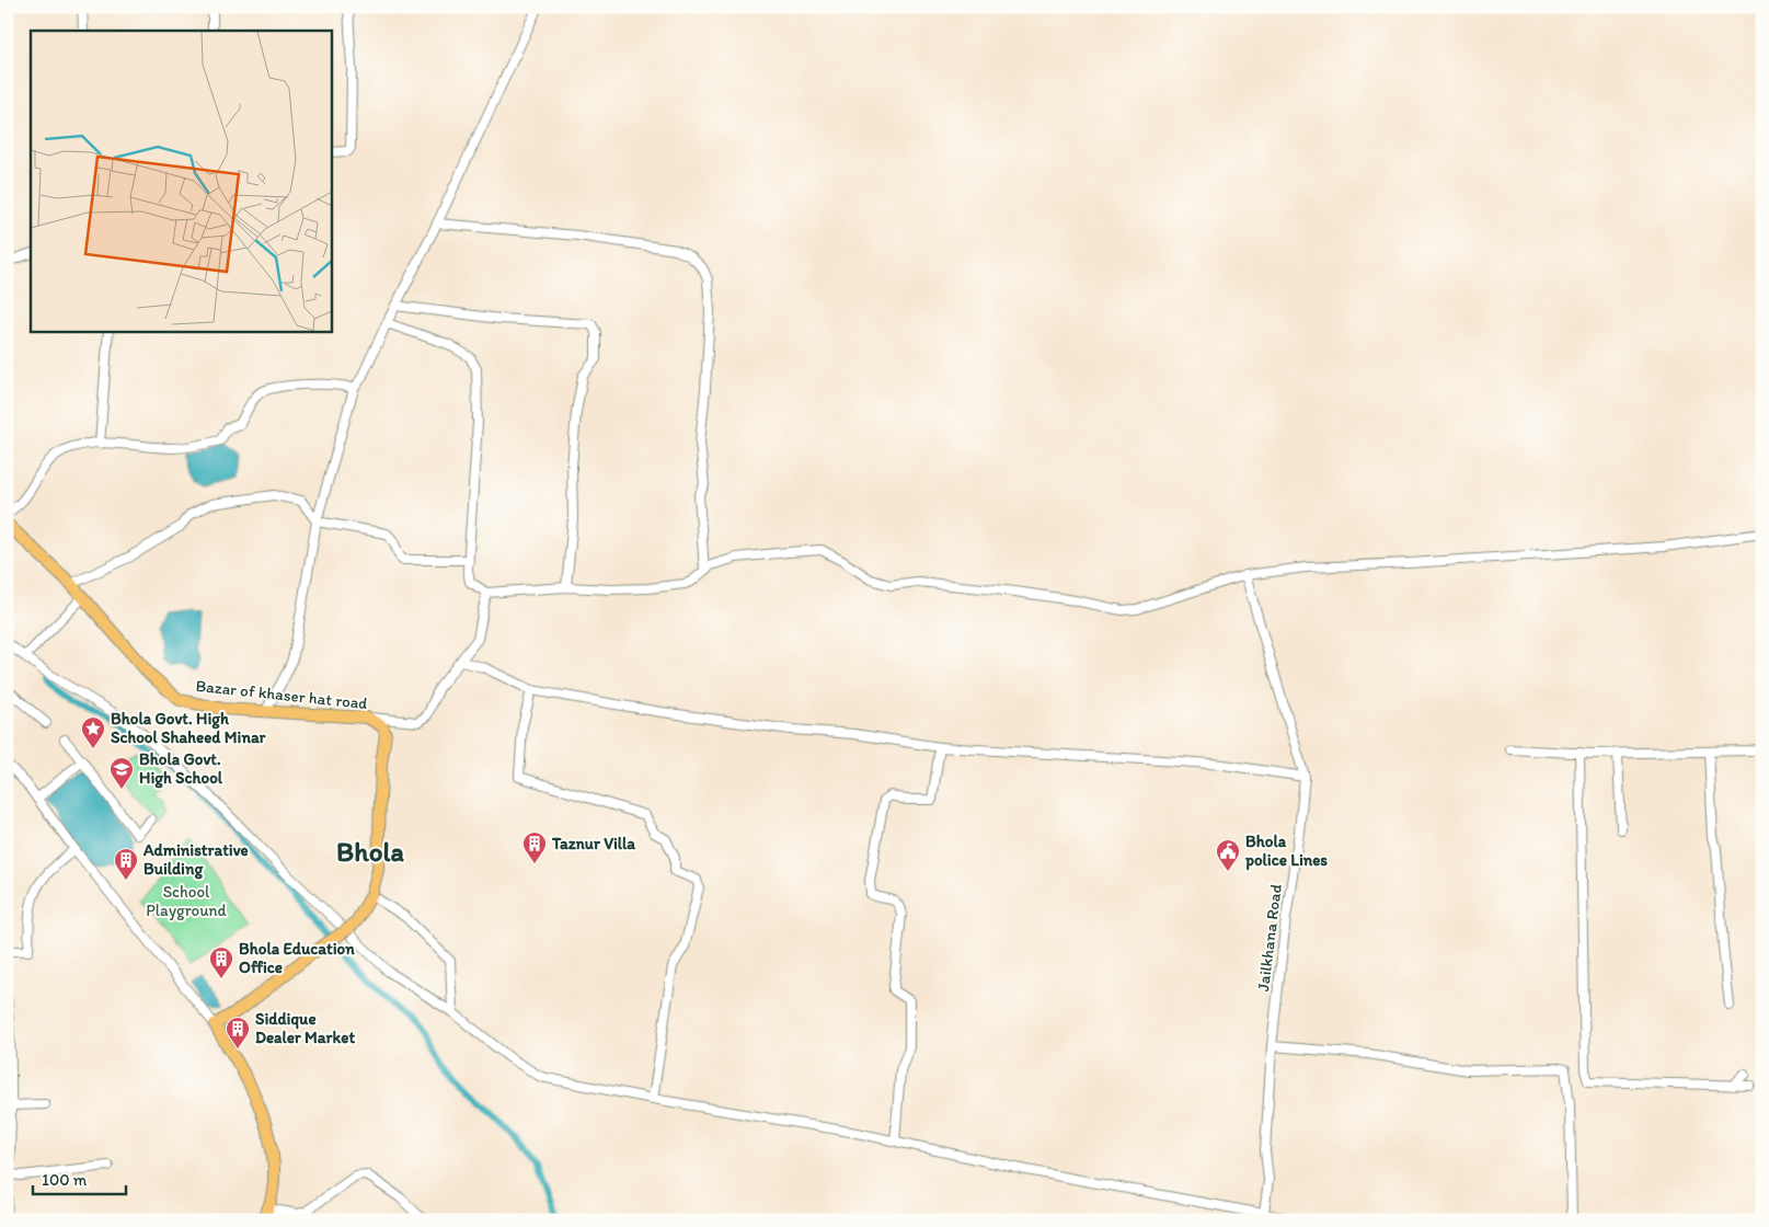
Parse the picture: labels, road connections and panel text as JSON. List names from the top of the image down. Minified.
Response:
{"streets":{"main road":["Bazar of khaser hat road"],"street":["Jailkhana Road"]},"districts":["Bhola"],"parks":["School Playground"],"places":{"place":["Bhola Govt. High School Shaheed Minar"],"school or university":["Bhola Govt. High School"],"building":["Taznur Villa","Administrative Building","Bhola Education Office","Siddique Dealer Market"],"public building":["Bhola police Lines"]},"scale_bar":"100 m"}
